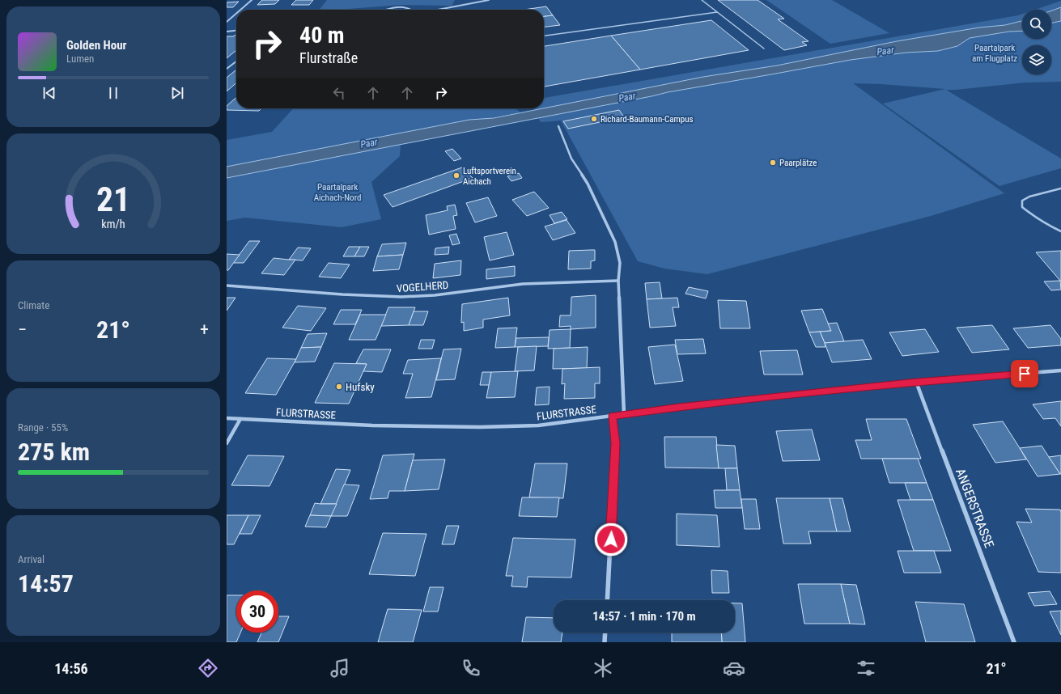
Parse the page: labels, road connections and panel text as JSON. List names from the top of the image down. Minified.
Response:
{"streets":{"street":["VOGELHERD","FLURSTRASSE","ANGERSTRASSE"]},"crossings":[["FLURSTRASSE","ANGERSTRASSE"]],"water":["Paar"],"parks":["Paartalpark am Flugplatz","Paartalpark Aichach-Nord"],"places":["Richard-Baumann-Campus","Paarplätze","Luftsportverein Aichach","Hufsky"],"page":{"turn":["40 m","Flurstraße"],"song":["Golden Hour","Lumen"],"tile":["Climate",["Range · 55%","275 km"],["Arrival","14:57"]],"heat":["−","21°","+"],"limit":"30","trip":"14:57 · 1 min · 170 m","tabs":["14:56","21°"],"gauge":["21","km/h"]}}
